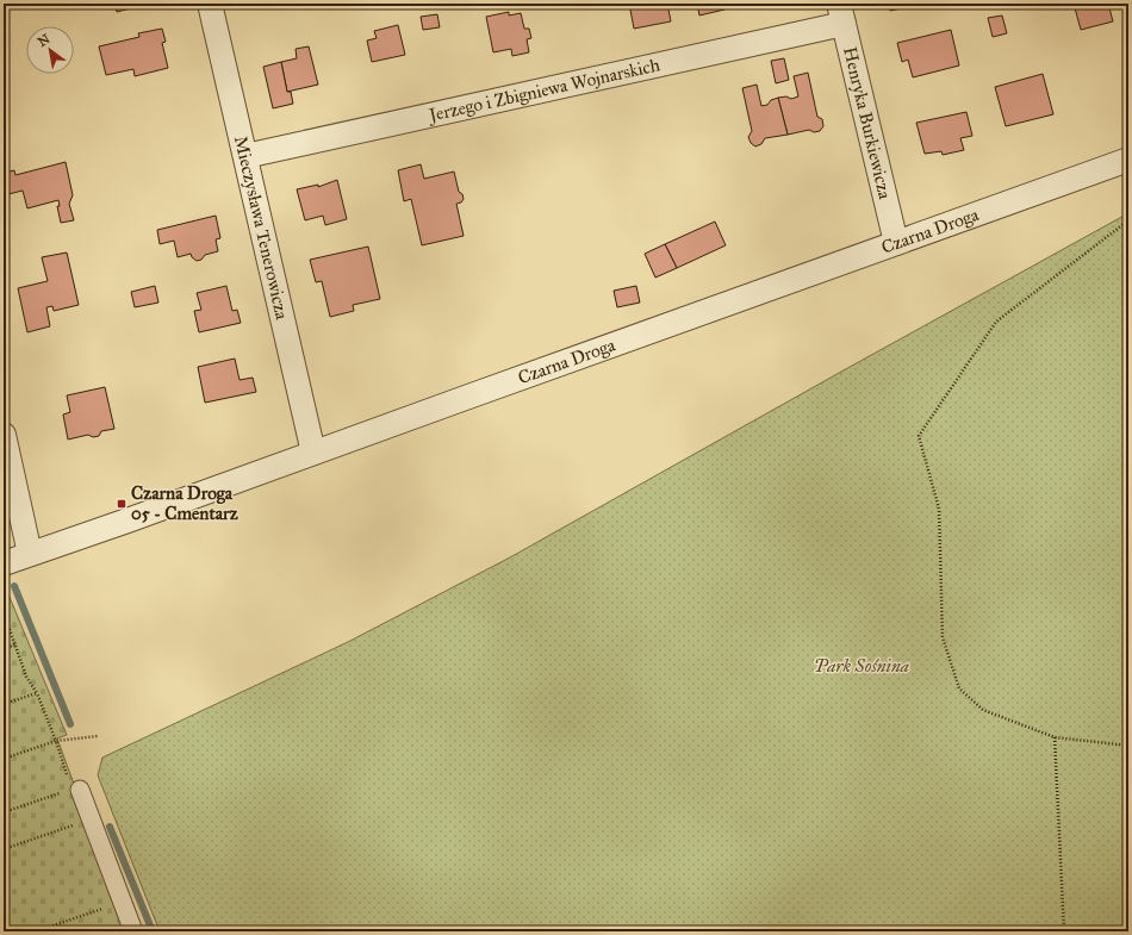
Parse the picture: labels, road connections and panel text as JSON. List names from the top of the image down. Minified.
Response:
{"streets":{"street":["Jerzego i Zbigniewa Wojnarskich","Henryka Burkiewicza","Mieczysława Tenerowicza","Czarna Droga"]},"crossings":[["Jerzego i Zbigniewa Wojnarskich","Henryka Burkiewicza"],["Jerzego i Zbigniewa Wojnarskich","Mieczysława Tenerowicza"],["Henryka Burkiewicza","Czarna Droga"],["Mieczysława Tenerowicza","Czarna Droga"]],"parks":["Park Sośnina"],"places":{"transit":["Czarna Droga 05 - Cmentarz"]},"north":"top left"}
